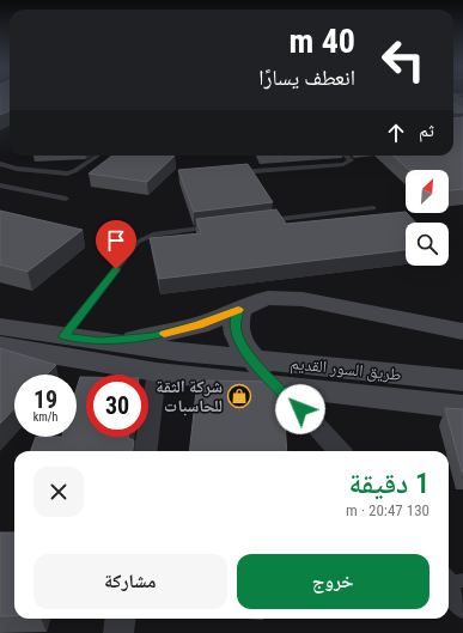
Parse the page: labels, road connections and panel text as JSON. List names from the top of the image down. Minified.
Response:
{"streets":{"main road":["طريق السور القديم"]},"places":{"shop":["شركة الثقة للحاسبات"]},"north":"top right","page":{"turn":["40 m","انعطف يسارًا"],"then":"ثم","speed":"19 km/h","limit":"30","heading":["1 دقيقة","130 m · 20:47"],"buttons":["خروج","مشاركة"]}}
